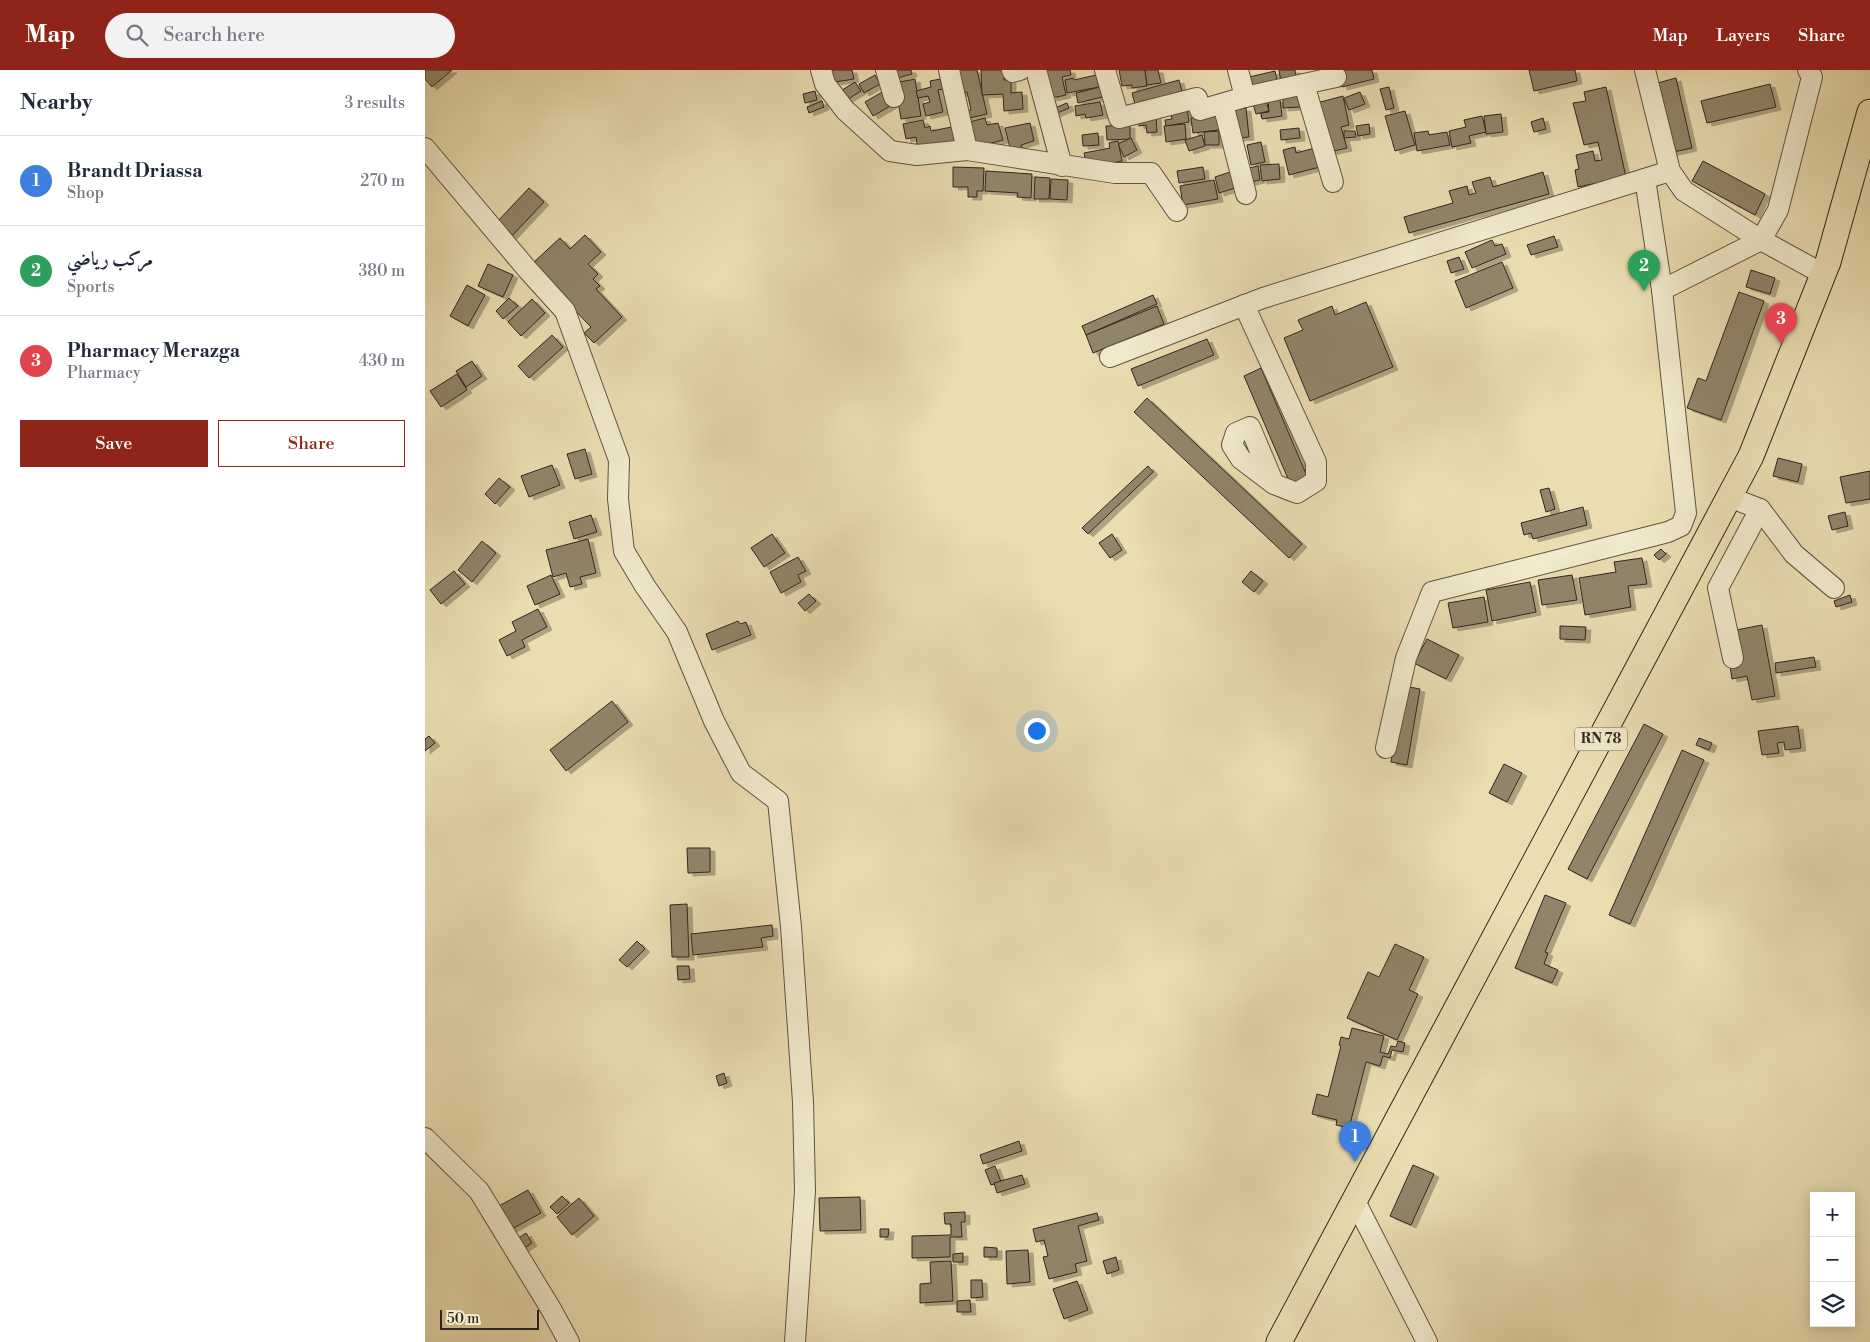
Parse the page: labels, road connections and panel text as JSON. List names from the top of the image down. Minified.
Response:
{"streets":{"main road":["RN 78"]},"scale_bar":"50 m","page":{"header":"Map","search":"Search here","nav":["Map","Layers","Share"],"heading":["Nearby","3 results"],"list":[{"mark":"1","name":"Brandt Driassa","note":"Shop","value":"270 m"},{"mark":"2","name":"مركب رياضي","note":"Sports","value":"380 m"},{"mark":"3","name":"Pharmacy Merazga","note":"Pharmacy","value":"430 m"}],"pins":["2","3","1"],"buttons":["Save","Share"],"map_buttons":["+","−"],"scale":"50 m"}}
